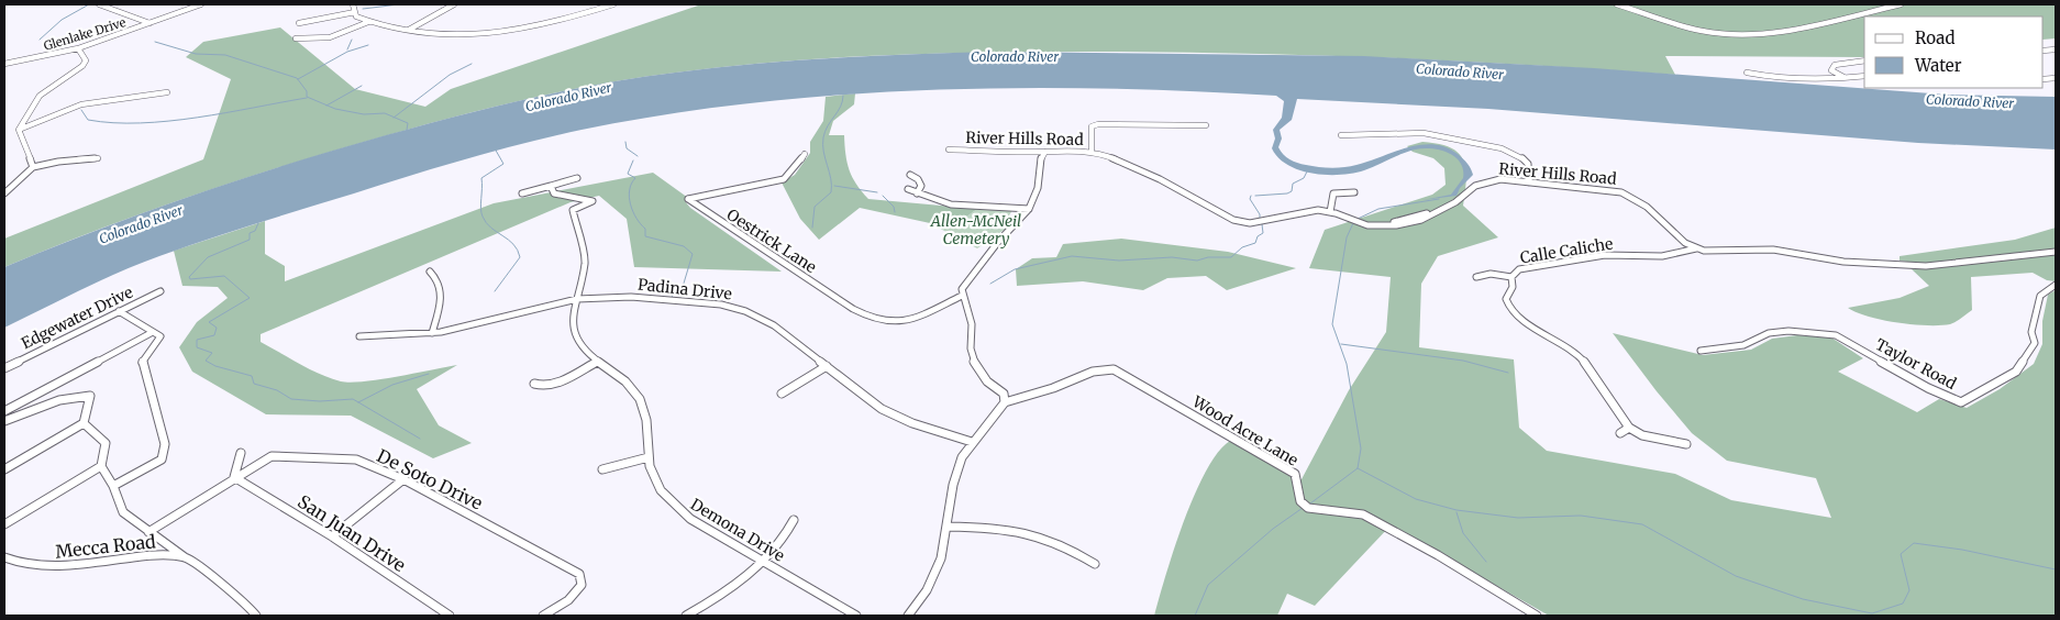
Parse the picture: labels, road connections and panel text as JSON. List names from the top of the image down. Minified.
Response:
{"streets":{"street":["Glenlake Drive","River Hills Road","Oestrick Lane","Calle Caliche","Padina Drive","Edgewater Drive","Taylor Road","Wood Acre Lane","De Soto Drive","Demona Drive","San Juan Drive","Mecca Road"]},"crossings":[["River Hills Road","Calle Caliche"],["Padina Drive","Demona Drive"],["De Soto Drive","San Juan Drive"]],"water":["Colorado River"],"parks":["Allen-McNeil Cemetery"],"legend":["Road","Water"]}
